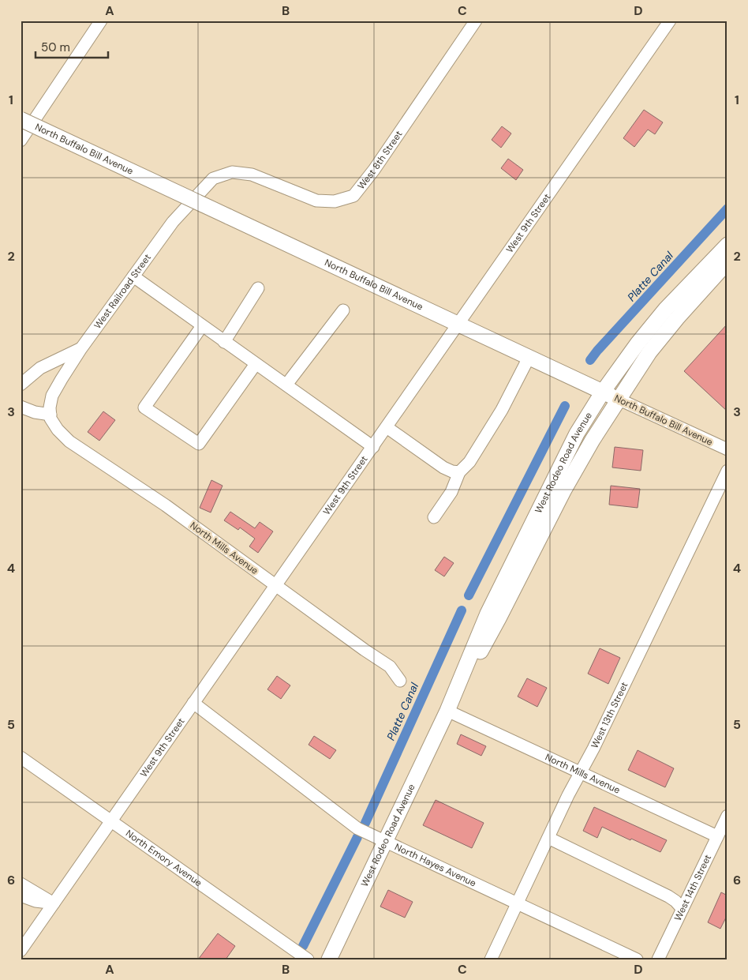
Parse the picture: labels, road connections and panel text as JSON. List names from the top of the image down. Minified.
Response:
{"streets":{"main road":["North Buffalo Bill Avenue","West Rodeo Road Avenue"],"street":["West 8th Street","West 9th Street","West Railroad Street","North Mills Avenue","West 13th Street","North Emory Avenue","North Hayes Avenue","West 14th Street"]},"crossings":[["North Buffalo Bill Avenue","West 9th Street"],["North Buffalo Bill Avenue","West Rodeo Road Avenue"],["West 8th Street","West Railroad Street"],["West 9th Street","North Mills Avenue"],["West 9th Street","North Emory Avenue"],["West 9th Street","North Hayes Avenue"],["West Railroad Street","North Mills Avenue"],["West Rodeo Road Avenue","North Mills Avenue"],["West Rodeo Road Avenue","North Hayes Avenue"],["North Mills Avenue","West 13th Street"],["North Mills Avenue","West 14th Street"],["West 13th Street","North Hayes Avenue"]],"water":["Platte Canal"],"scale_bar":"50 m","grid":{"columns":["A","B","C","D"],"rows":["1","2","3","4","5","6"]}}
